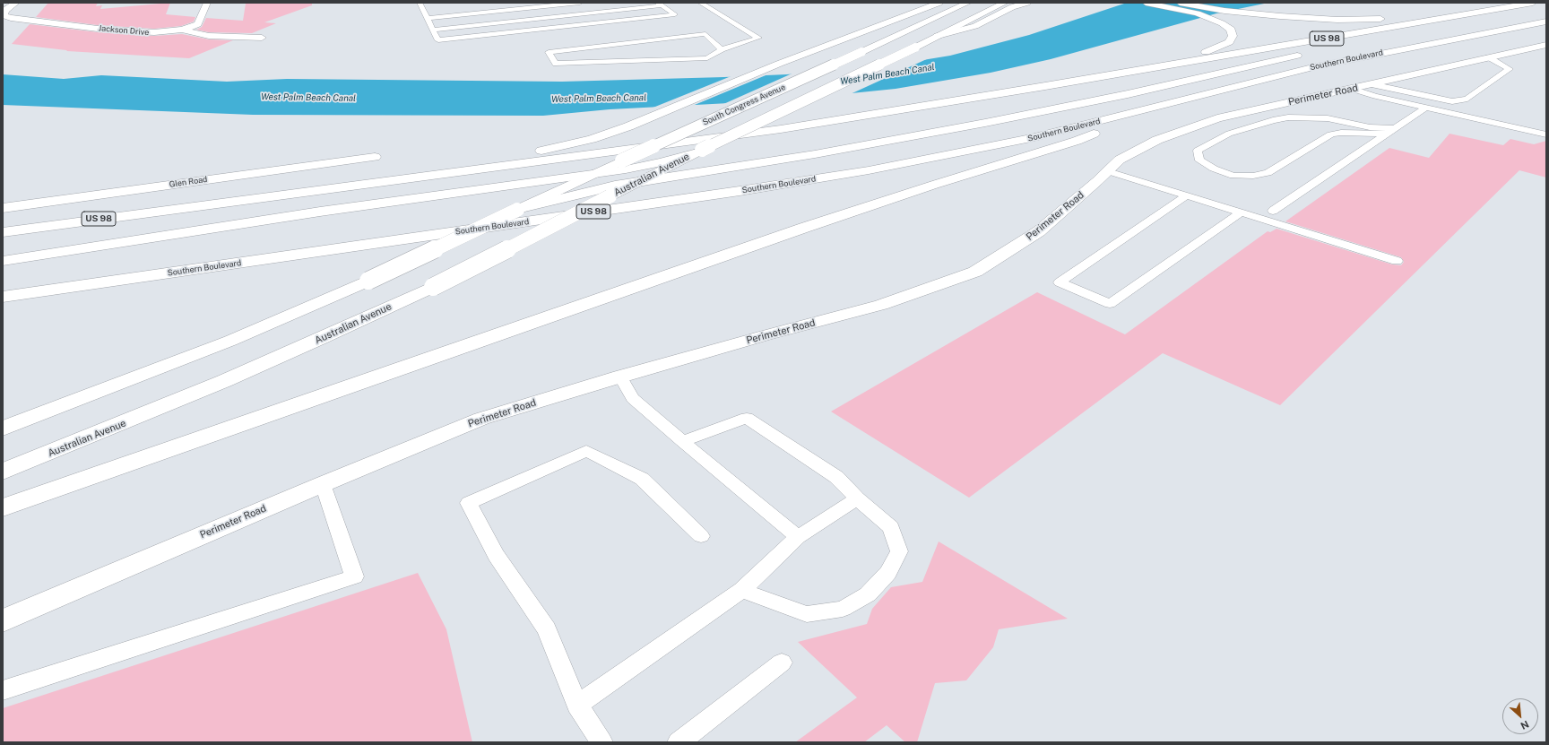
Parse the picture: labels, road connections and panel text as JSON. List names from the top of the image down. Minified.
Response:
{"streets":{"main road":["Jackson Drive","US 98","Southern Boulevard","Perimeter Road","South Congress Avenue","Australian Avenue","Glen Road"]},"water":["West Palm Beach Canal"],"north":"bottom right"}
